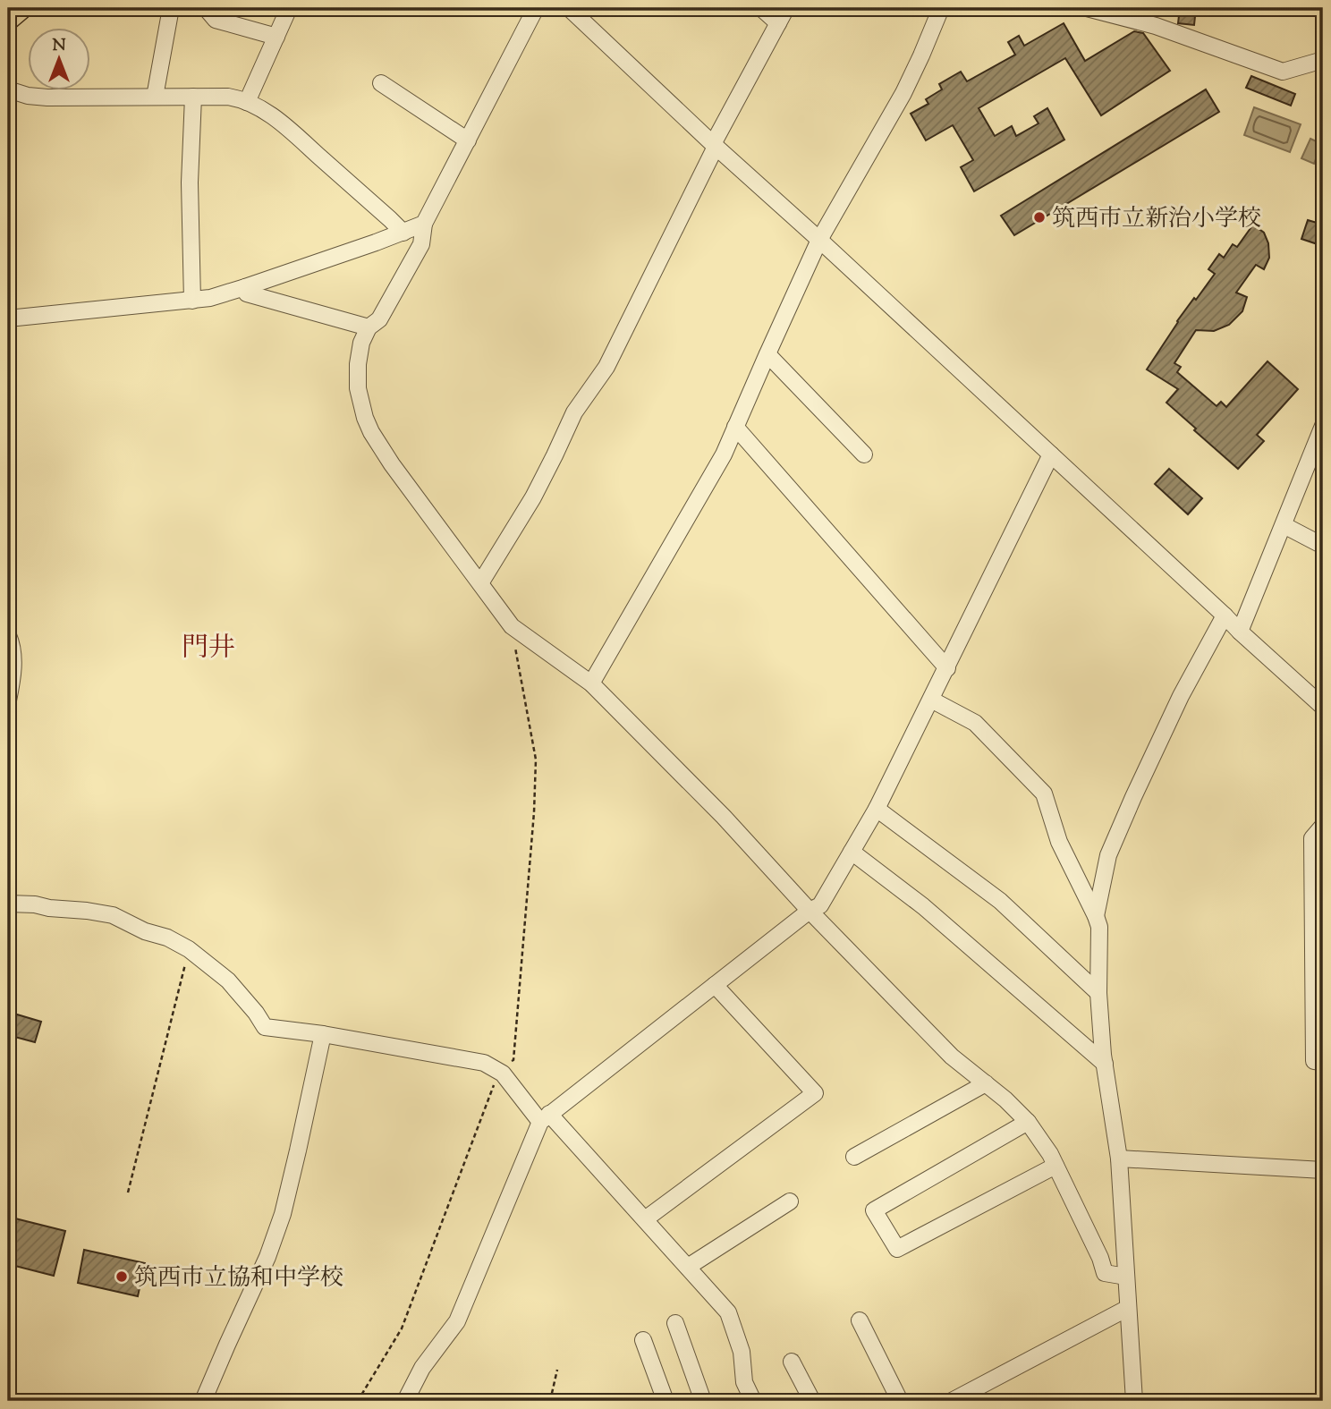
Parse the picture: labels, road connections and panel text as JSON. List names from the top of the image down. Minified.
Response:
{"districts":["門井"],"places":["筑西市立新治小学校","筑西市立協和中学校"],"north":"top"}
